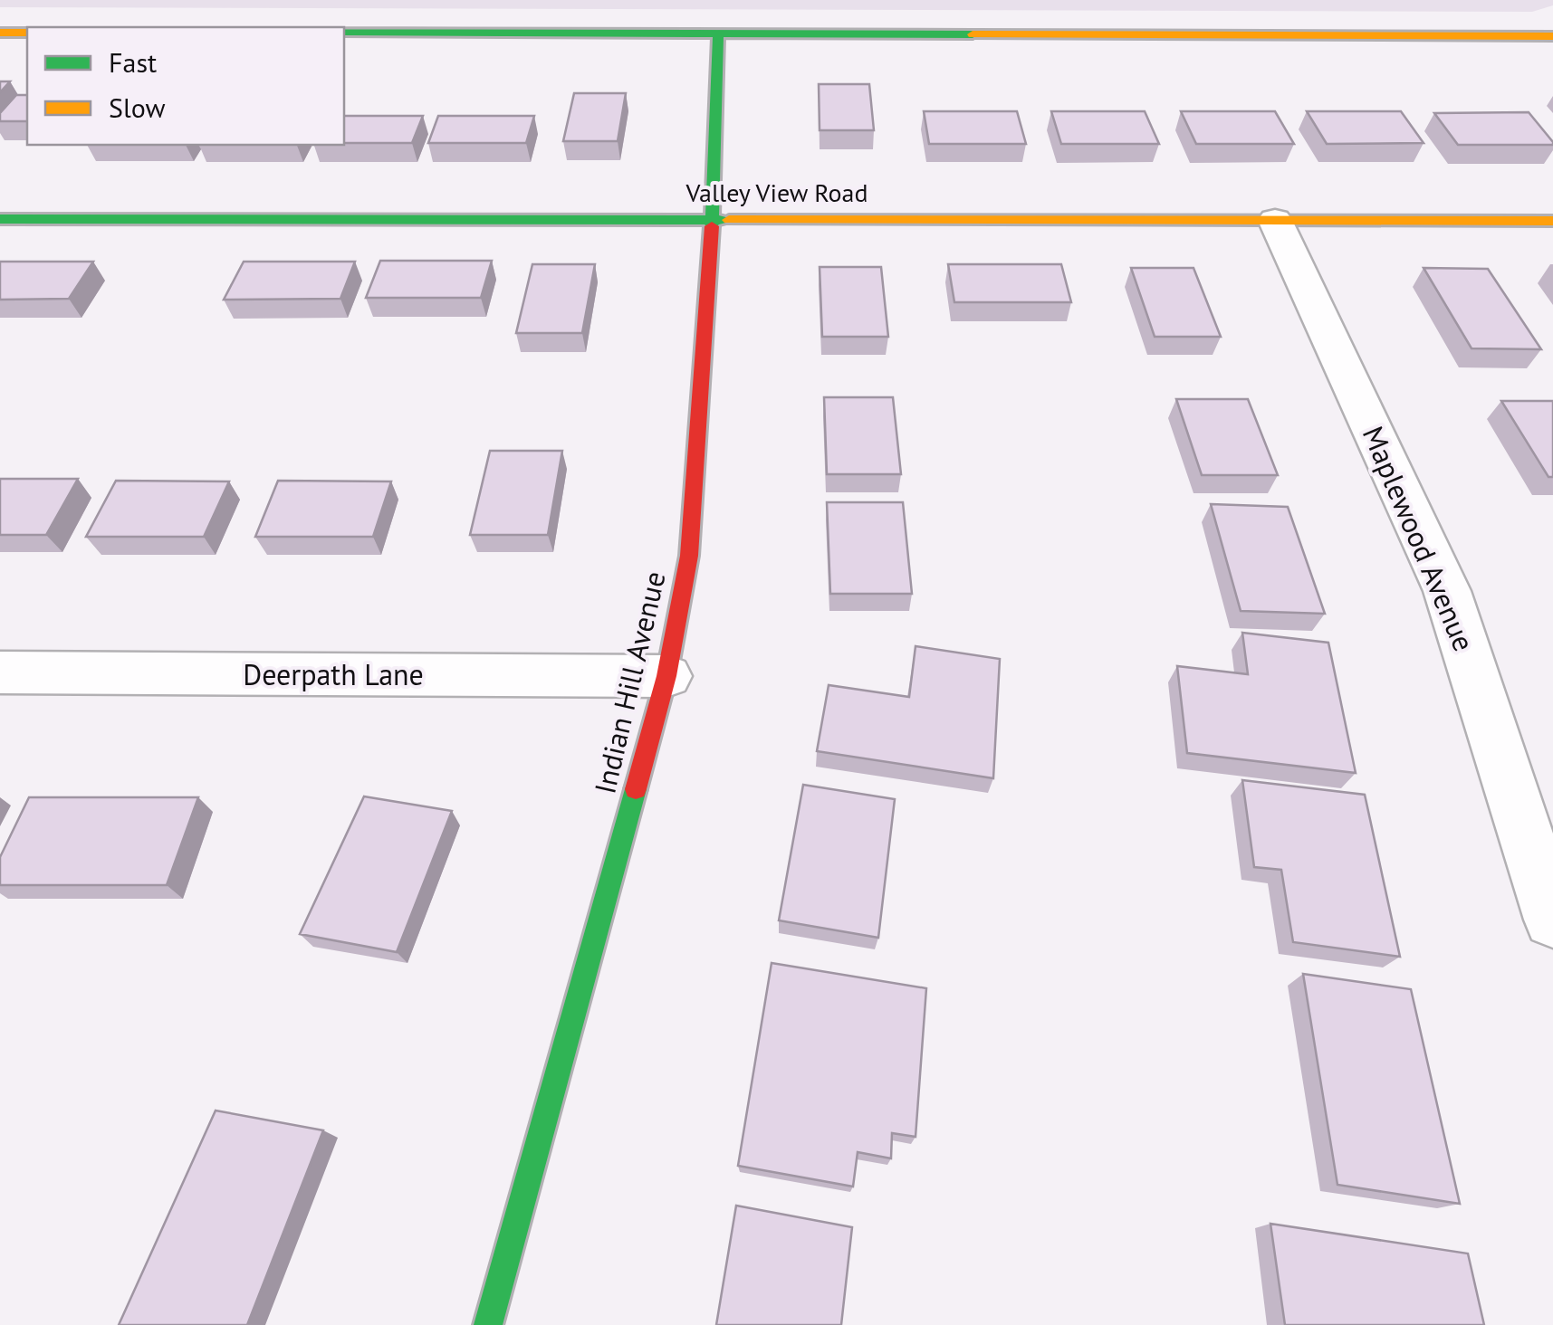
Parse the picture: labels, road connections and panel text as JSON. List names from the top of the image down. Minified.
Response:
{"streets":{"street":["Valley View Road","Maplewood Avenue","Deerpath Lane","Indian Hill Avenue"]},"crossings":[["Valley View Road","Maplewood Avenue"],["Valley View Road","Indian Hill Avenue"],["Deerpath Lane","Indian Hill Avenue"]],"legend":["Fast","Slow"]}
